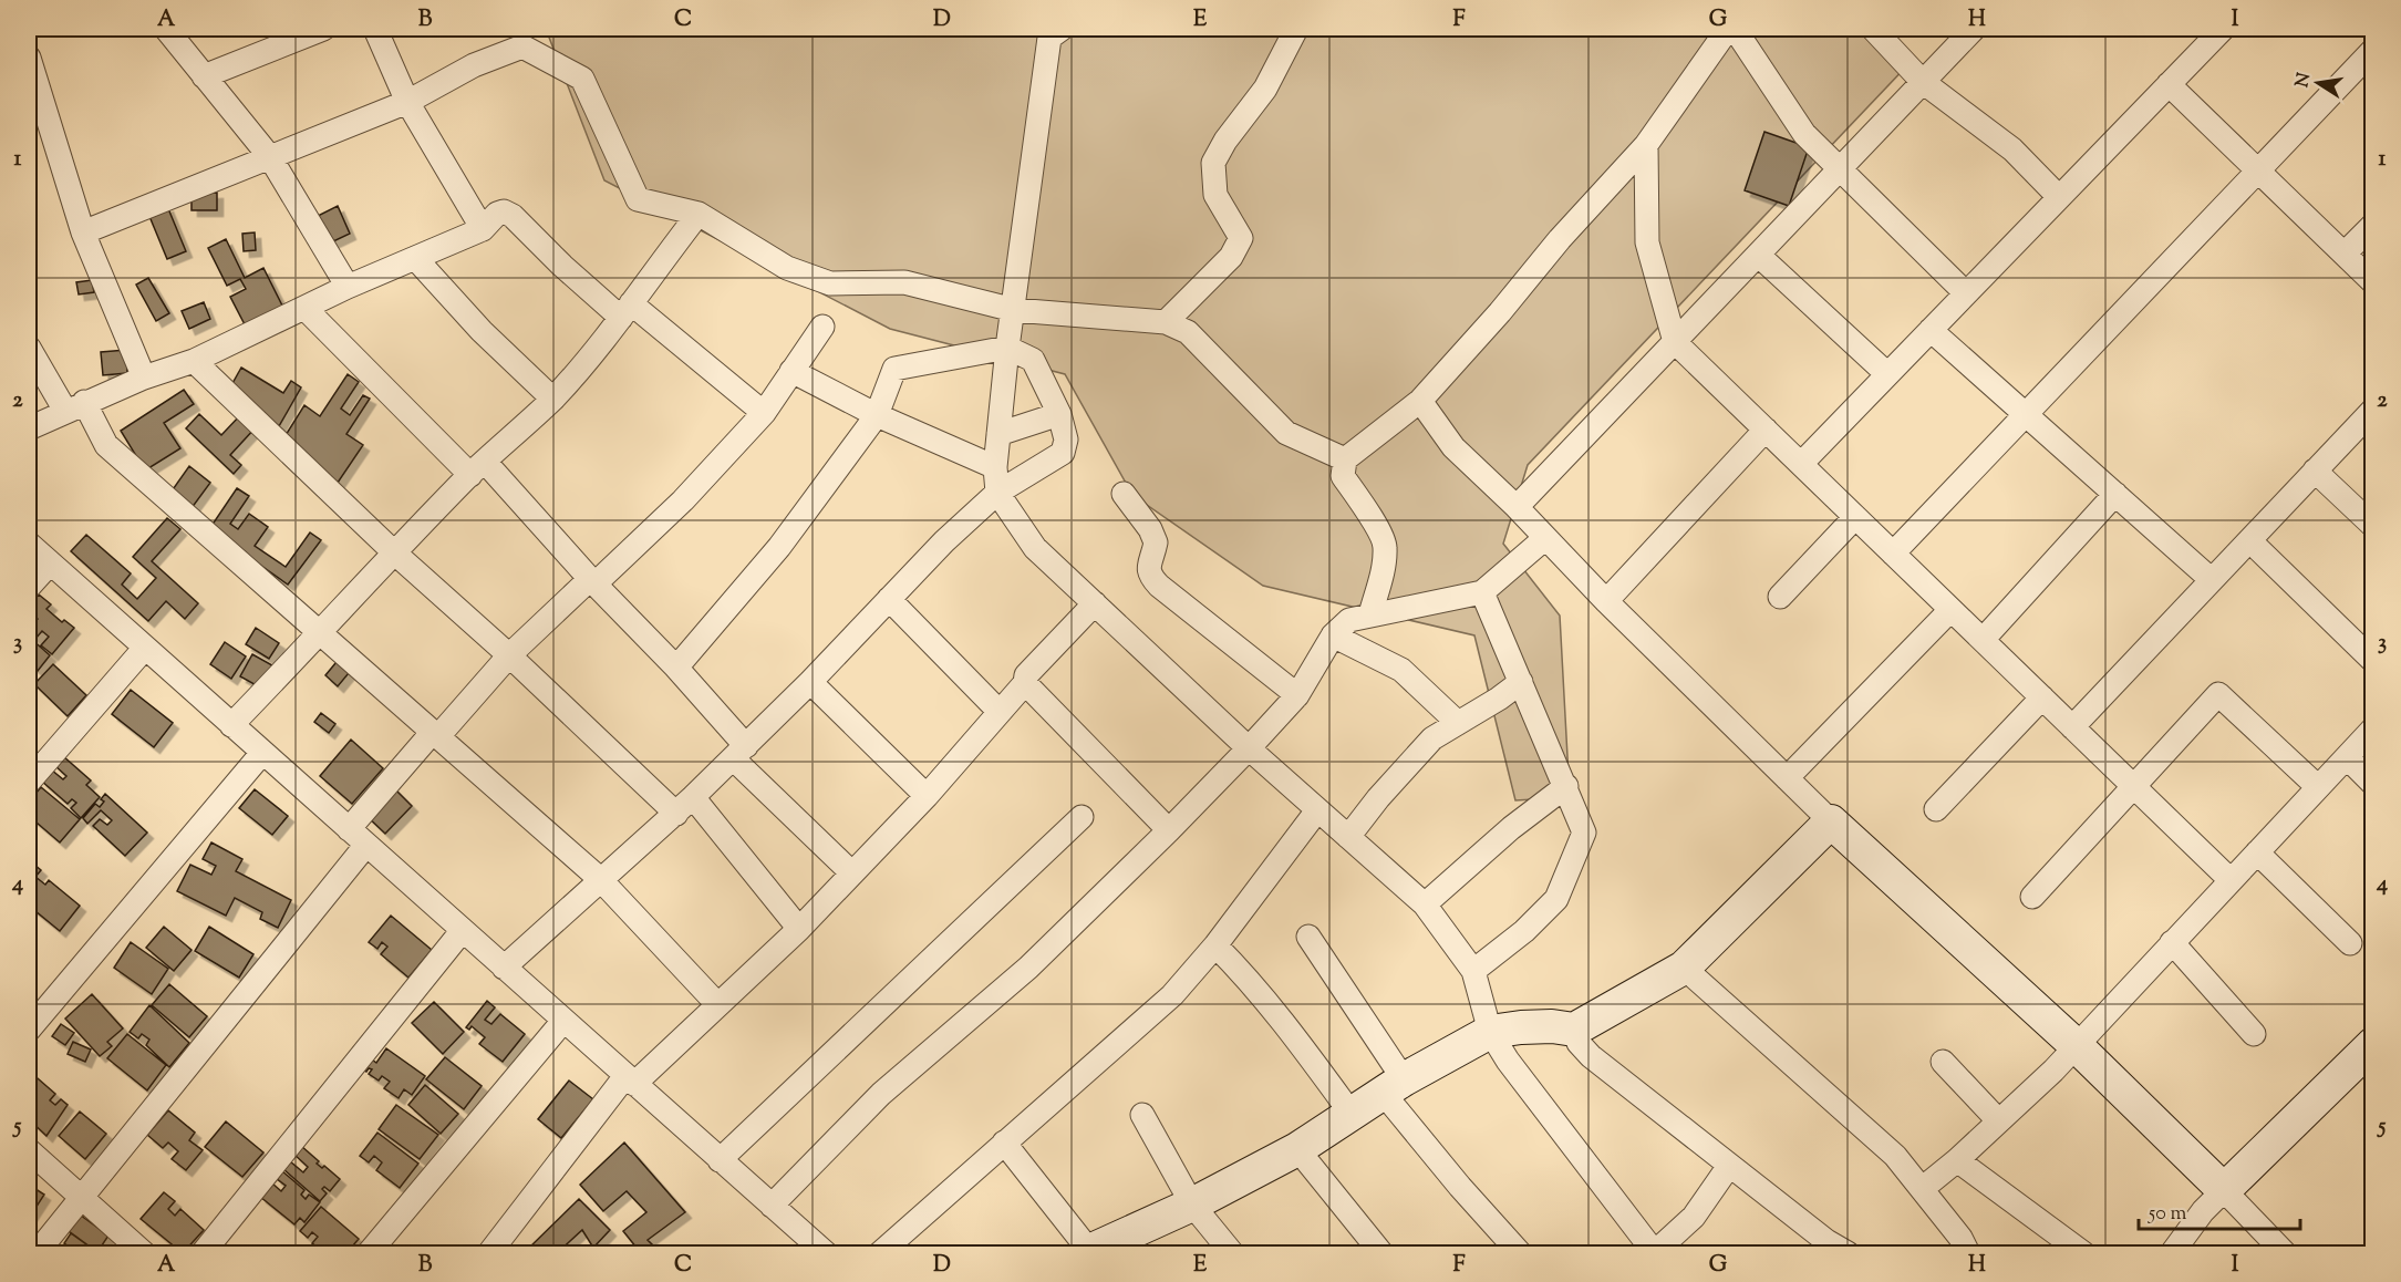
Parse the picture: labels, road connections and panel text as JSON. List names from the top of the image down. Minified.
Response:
{"scale_bar":"50 m","north":"left","grid":{"columns":["A","B","C","D","E","F","G","H","I"],"rows":["1","2","3","4","5"]}}
